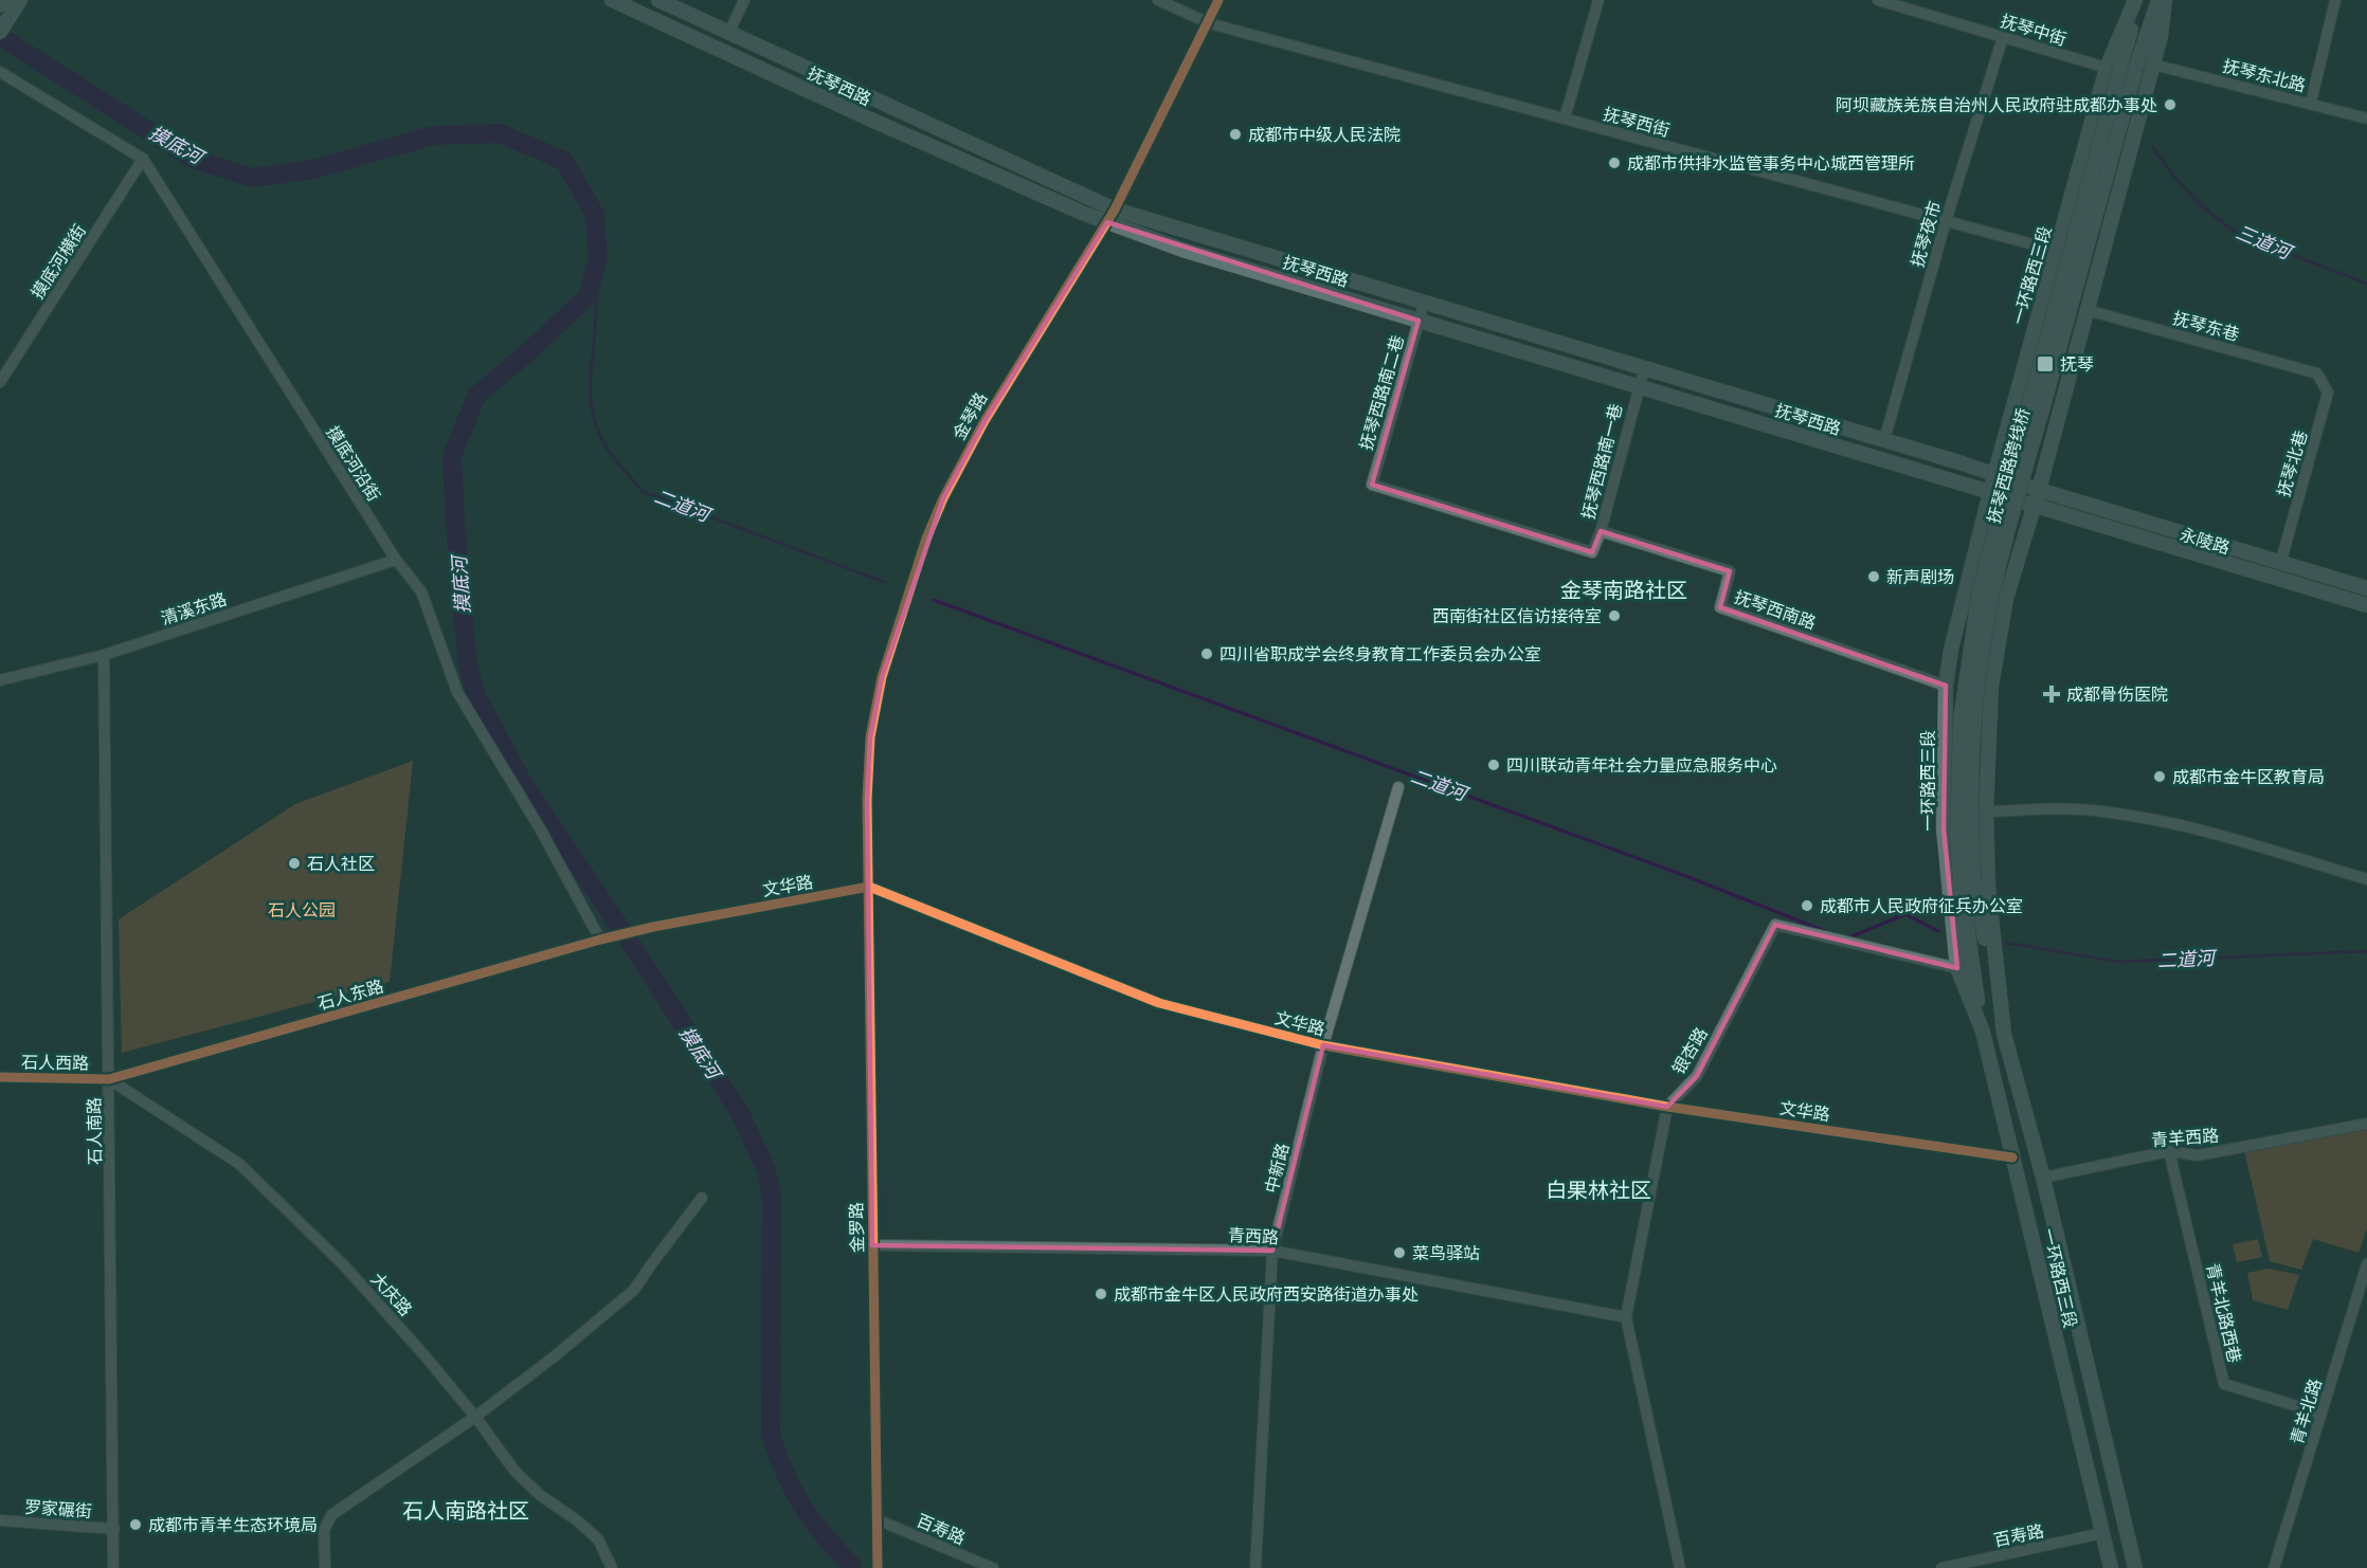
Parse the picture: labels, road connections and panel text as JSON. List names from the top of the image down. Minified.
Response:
{"streets":{"main road":["抚琴西路","一环路西三段","抚琴西路跨线桥","永陵路"],"street":["抚琴中街","抚琴东北路","抚琴西街","抚琴夜市","摸底河横街","抚琴东巷","抚琴西路南二巷","金琴路","抚琴西路南一巷","摸底河沿街","抚琴北巷","清溪东路","抚琴西南路","文华路","石人东路","银杏路","石人西路","石人南路","青羊西路","中新路","金罗路","青西路","大庆路","青羊北路西巷","青羊北路","罗家碾街","百寿路"]},"crossings":[["抚琴中街","抚琴夜市"],["抚琴中街","一环路西三段"],["抚琴中街","抚琴西路跨线桥"],["抚琴东北路","一环路西三段"],["抚琴西路","抚琴夜市"],["抚琴西路","一环路西三段"],["抚琴西路","抚琴西路南二巷"],["抚琴西路","金琴路"],["抚琴西路","抚琴西路南一巷"],["抚琴西路","永陵路"],["抚琴西街","抚琴夜市"],["抚琴西街","一环路西三段"],["抚琴西街","金琴路"],["摸底河横街","摸底河沿街"],["一环路西三段","抚琴东巷"],["一环路西三段","抚琴西路跨线桥"],["一环路西三段","永陵路"],["一环路西三段","抚琴西南路"],["一环路西三段","文华路"],["一环路西三段","银杏路"],["一环路西三段","青羊西路"],["一环路西三段","百寿路"],["抚琴东巷","抚琴北巷"],["抚琴西路南二巷","抚琴西路南一巷"],["金琴路","文华路"],["金琴路","金罗路"],["抚琴西路南一巷","抚琴西南路"],["摸底河沿街","清溪东路"],["摸底河沿街","文华路"],["摸底河沿街","石人东路"],["抚琴北巷","永陵路"],["清溪东路","石人南路"],["文华路","石人东路"],["文华路","银杏路"],["文华路","中新路"],["文华路","金罗路"],["石人东路","石人西路"],["石人东路","石人南路"],["石人东路","大庆路"],["石人西路","石人南路"],["石人西路","大庆路"],["石人南路","大庆路"],["石人南路","罗家碾街"],["青羊西路","青羊北路西巷"],["中新路","青西路"],["金罗路","青西路"],["金罗路","百寿路"],["青羊北路西巷","青羊北路"]],"districts":["金琴南路社区","白果林社区","石人南路社区"],"water":["摸底河","三道河","二道河"],"parks":["石人公园"],"places":{"other":["阿坝藏族羌族自治州人民政府驻成都办事处","成都市中级人民法院","成都市供排水监管事务中心城西管理所","新声剧场","西南街社区信访接待室","四川省职成学会终身教育工作委员会办公室","四川联动青年社会力量应急服务中心","成都市金牛区教育局","石人社区","成都市人民政府征兵办公室","菜鸟驿站","成都市金牛区人民政府西安路街道办事处","成都市青羊生态环境局"],"transit":["抚琴"],"health":["成都骨伤医院"]}}
